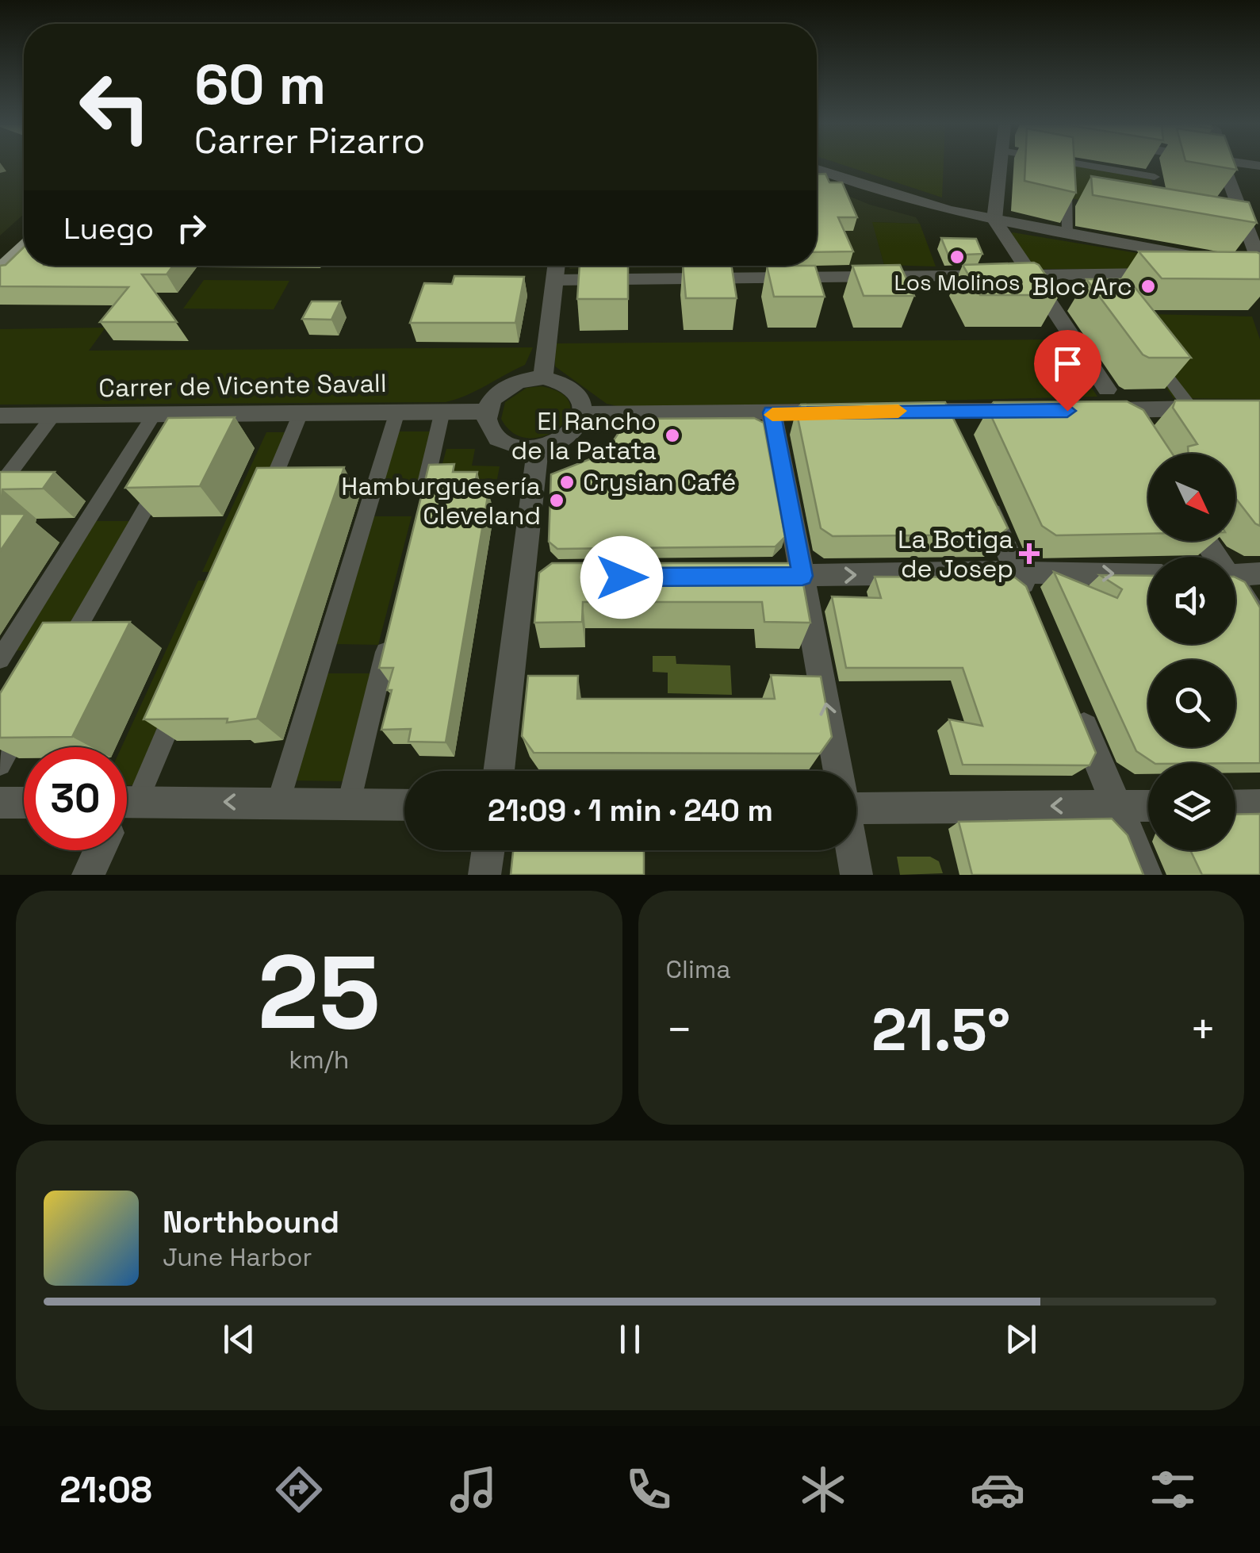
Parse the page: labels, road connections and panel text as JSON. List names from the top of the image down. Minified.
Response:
{"streets":{"street":["Carrer de Vicente Savall"]},"places":{"other":["Los Molinos","Bloc Arc","El Rancho de la Patata","Crysian Café","Hamburguesería Cleveland"],"health":["La Botiga de Josep"]},"north":"bottom right","page":{"turn":["60 m","Carrer Pizarro"],"then":"Luego","limit":"30","trip":"21:09 · 1 min · 240 m","tile":[["25","km/h"],"Clima"],"heat":["−","21.5°","+"],"song":["Northbound","June Harbor"],"tabs":"21:08"}}
